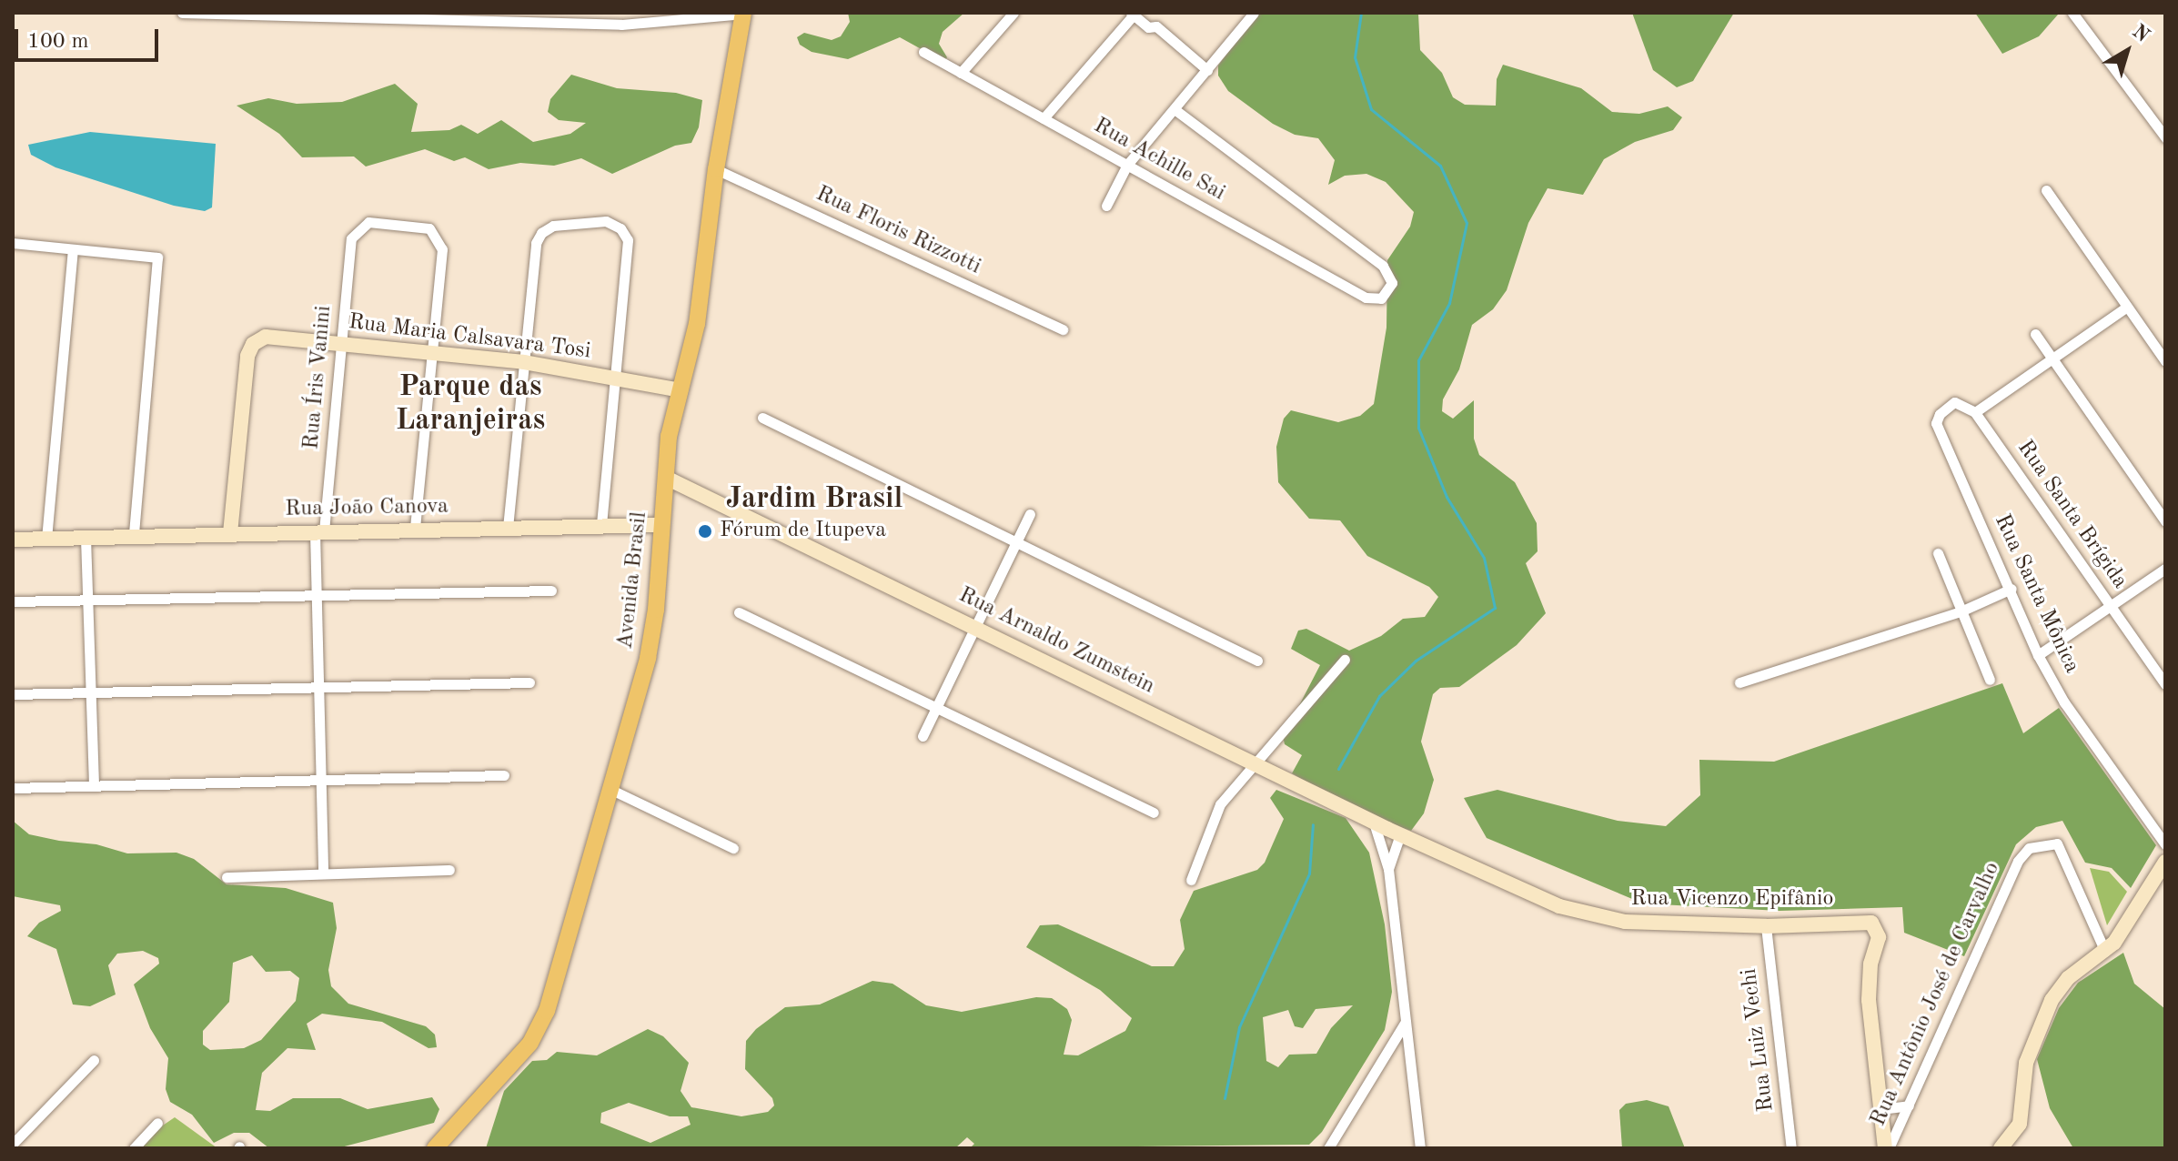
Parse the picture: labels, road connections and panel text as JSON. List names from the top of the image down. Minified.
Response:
{"streets":{"main road":["Avenida Brasil"],"street":["Rua Achille Sai","Rua Floris Rizzotti","Rua Maria Calsavara Tosi","Rua Íris Vanini","Rua João Canova","Rua Santa Brígida","Rua Santa Mônica","Rua Arnaldo Zumstein","Rua Vicenzo Epifânio","Rua Antônio José de Carvalho","Rua Luiz Vechi"]},"crossings":[["Rua Floris Rizzotti","Avenida Brasil"],["Rua Maria Calsavara Tosi","Rua Íris Vanini"],["Rua Maria Calsavara Tosi","Rua João Canova"],["Rua Maria Calsavara Tosi","Avenida Brasil"],["Rua Íris Vanini","Rua João Canova"],["Rua João Canova","Avenida Brasil"],["Rua Santa Brígida","Rua Santa Mônica"],["Avenida Brasil","Rua Arnaldo Zumstein"],["Rua Arnaldo Zumstein","Rua Vicenzo Epifânio"],["Rua Vicenzo Epifânio","Rua Luiz Vechi"]],"districts":["Parque das Laranjeiras","Jardim Brasil"],"places":["Fórum de Itupeva"],"scale_bar":"100 m","north":"top right"}
